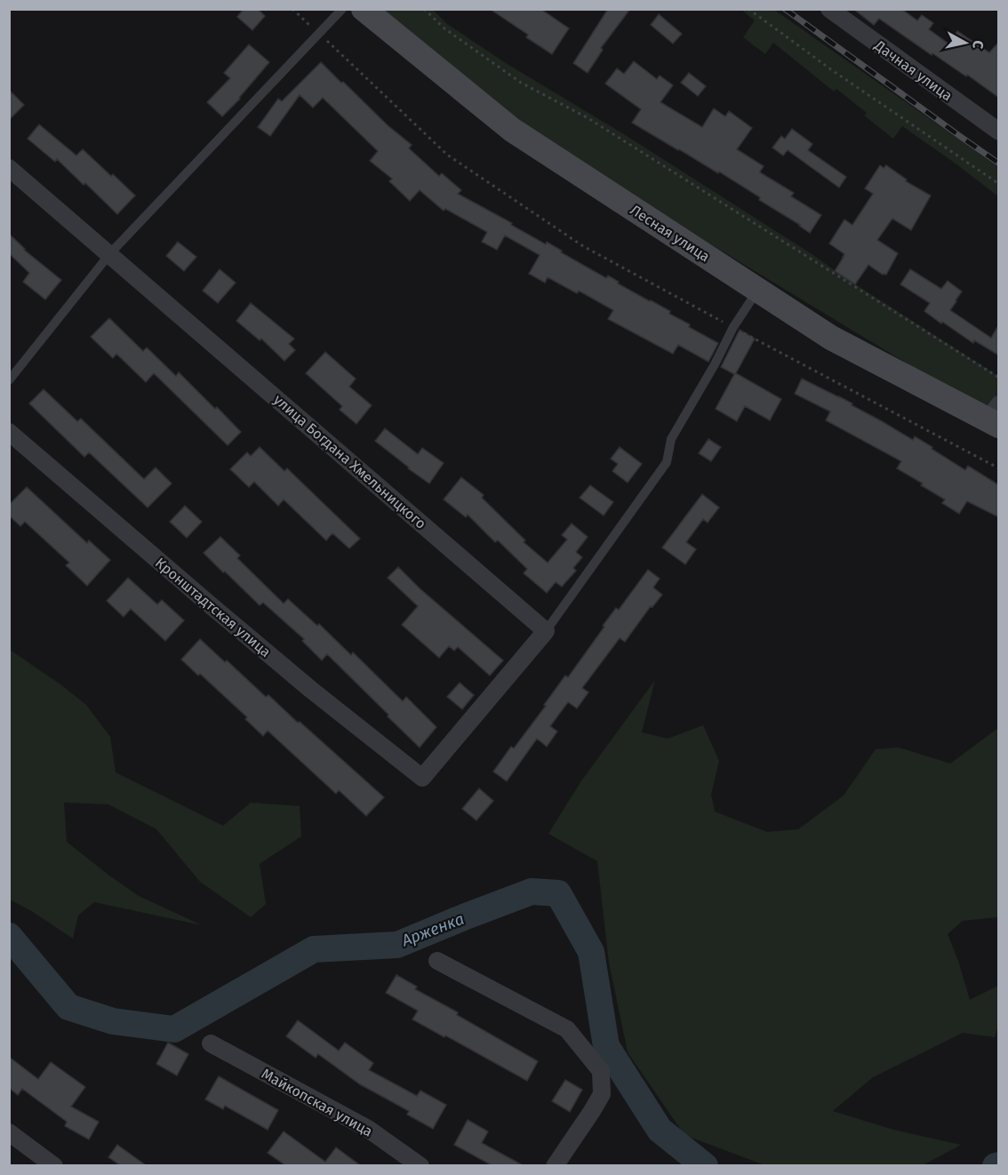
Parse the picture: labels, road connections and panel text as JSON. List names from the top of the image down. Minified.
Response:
{"streets":{"street":["Дачная улица","Лесная улица","улица Богдана Хмельницкого","Кронштадтская улица","Майкопская улица"]},"crossings":[["улица Богдана Хмельницкого","Кронштадтская улица"]],"water":["Арженка"],"north":"right"}
